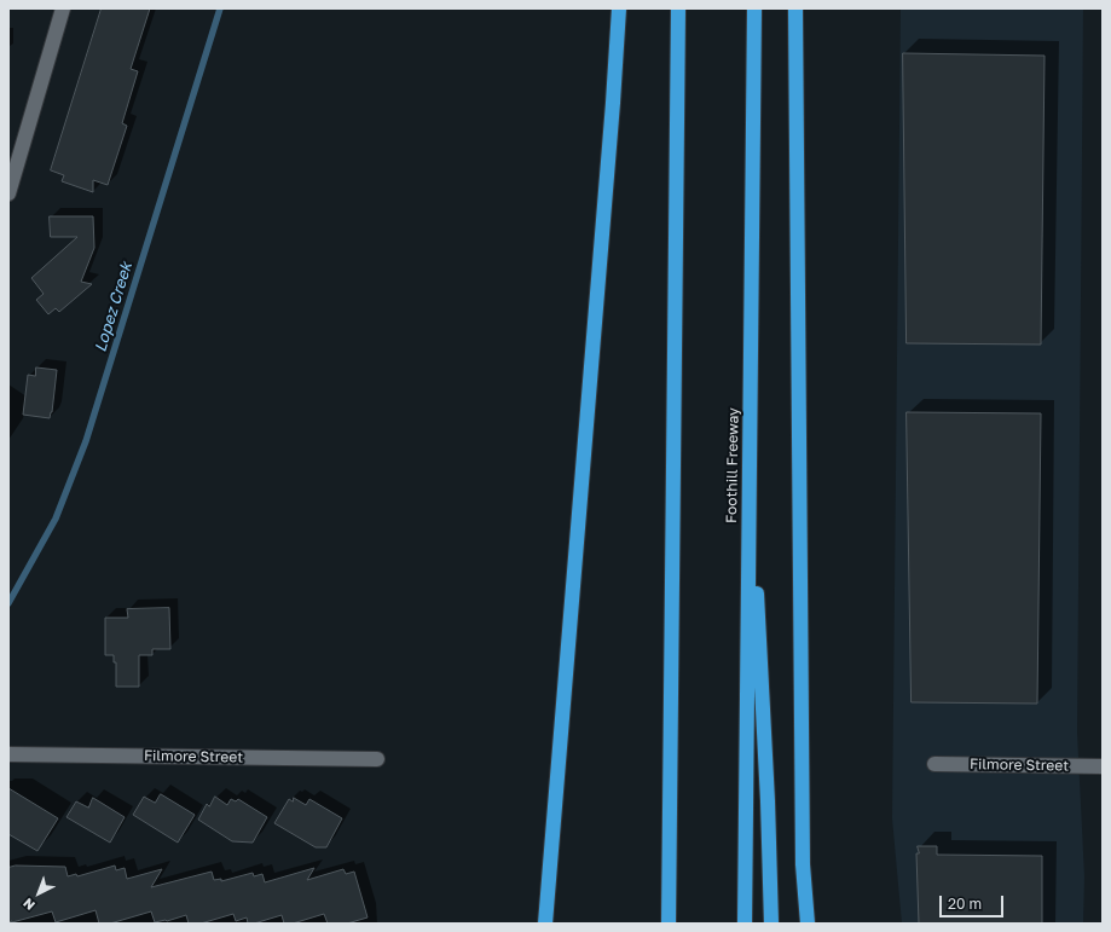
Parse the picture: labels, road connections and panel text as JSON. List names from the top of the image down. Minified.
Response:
{"streets":{"highway":["Foothill Freeway"],"street":["Filmore Street"]},"water":["Lopez Creek"],"scale_bar":"20 m","north":"bottom left"}
